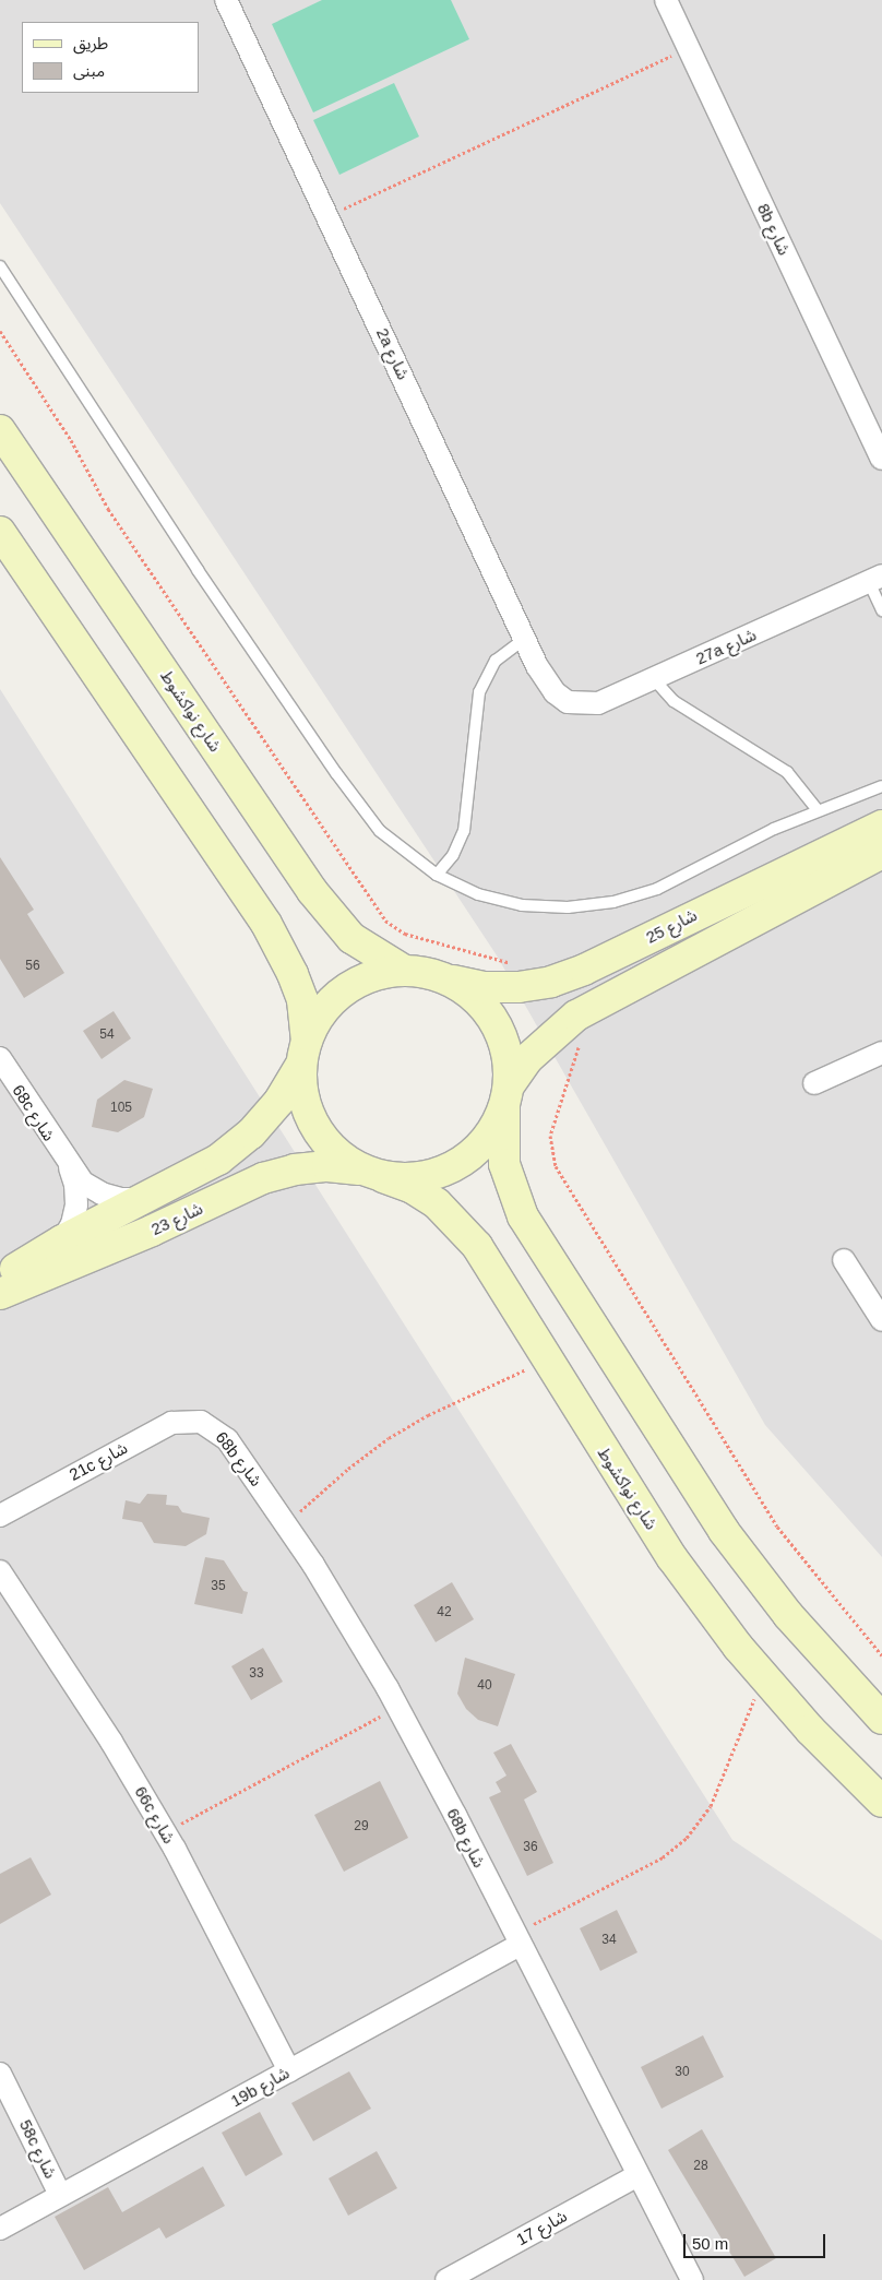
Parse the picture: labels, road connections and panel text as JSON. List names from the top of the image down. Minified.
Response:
{"streets":{"street":["8b شارع","2a شارع","27a شارع","شارع نواكشوط","شارع 25","68c شارع","شارع 23","68b شارع","21c شارع","66c شارع","19b شارع","58c شارع","شارع 17"]},"crossings":[["2a شارع","27a شارع"],["شارع نواكشوط","شارع 23"],["68c شارع","شارع 23"],["68b شارع","21c شارع"],["68b شارع","19b شارع"],["68b شارع","شارع 17"],["66c شارع","19b شارع"],["19b شارع","58c شارع"]],"house_numbers":["56","54","105","35","42","33","40","29","36","34","30","28"],"legend":["طريق","مبنى"],"scale_bar":"50 m"}
